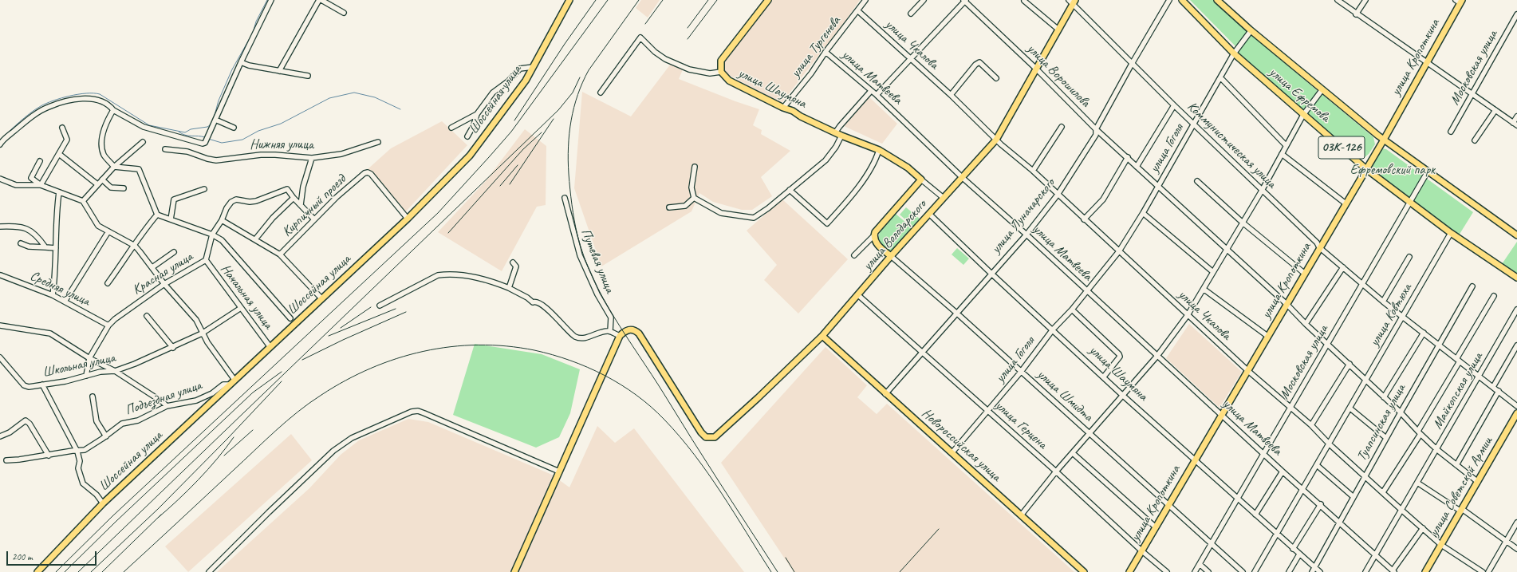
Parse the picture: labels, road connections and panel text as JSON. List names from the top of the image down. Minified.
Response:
{"streets":{"main road":["улица Кропоткина","улица Шаумяна","улица Ефремова","Шоссейная улица","03К-126","улица Володарского","улица Шмидта","Новороссийская улица","улица Советской Армии"],"street":["улица Чкалова","улица Тургенева","Московская улица","улица Ворошилова","улица Матвеева","Нижняя улица","Коммунистическая улица","улица Гоголя","Кирпичный проезд","улица Луначарского","Путевая улица","Красная улица","Средняя улица","Начальная улица","улица Ковтюха","Школьная улица","Майкопская улица","Подъездная улица","Туапсинская улица","улица Герцена"]},"crossings":[["улица Чкалова","улица Тургенева"],["улица Чкалова","улица Кропоткина"],["улица Чкалова","Московская улица"],["улица Чкалова","улица Гоголя"],["улица Чкалова","улица Луначарского"],["улица Чкалова","улица Володарского"],["улица Чкалова","улица Ковтюха"],["улица Чкалова","Майкопская улица"],["улица Чкалова","Туапсинская улица"],["улица Чкалова","улица Советской Армии"],["улица Тургенева","улица Матвеева"],["улица Тургенева","улица Шаумяна"],["улица Кропоткина","улица Ворошилова"],["улица Кропоткина","улица Матвеева"],["улица Кропоткина","улица Шаумяна"],["улица Кропоткина","улица Ефремова"],["улица Кропоткина","Коммунистическая улица"],["улица Кропоткина","улица Шмидта"],["улица Кропоткина","улица Герцена"],["Московская улица","улица Ворошилова"],["Московская улица","улица Матвеева"],["Московская улица","улица Шаумяна"],["Московская улица","улица Ефремова"],["Московская улица","Коммунистическая улица"],["Московская улица","улица Шмидта"],["улица Ворошилова","улица Гоголя"],["улица Ворошилова","улица Луначарского"],["улица Ворошилова","улица Володарского"],["улица Ворошилова","улица Ковтюха"],["улица Ворошилова","Майкопская улица"],["улица Ворошилова","Туапсинская улица"],["улица Ворошилова","улица Советской Армии"],["улица Матвеева","улица Шаумяна"],["улица Матвеева","улица Гоголя"],["улица Матвеева","улица Луначарского"],["улица Матвеева","улица Володарского"],["улица Матвеева","улица Ковтюха"],["улица Матвеева","Майкопская улица"],["улица Матвеева","Туапсинская улица"],["улица Шаумяна","улица Гоголя"],["улица Шаумяна","улица Луначарского"],["улица Шаумяна","улица Володарского"],["улица Шаумяна","улица Ковтюха"],["улица Шаумяна","Туапсинская улица"],["улица Ефремова","улица Гоголя"],["улица Ефремова","улица Ковтюха"],["Шоссейная улица","Кирпичный проезд"],["Шоссейная улица","Начальная улица"],["Шоссейная улица","Подъездная улица"],["Коммунистическая улица","улица Гоголя"],["Коммунистическая улица","улица Луначарского"],["Коммунистическая улица","улица Володарского"],["Коммунистическая улица","улица Ковтюха"],["Коммунистическая улица","Майкопская улица"],["Коммунистическая улица","Туапсинская улица"],["улица Гоголя","улица Шмидта"],["улица Гоголя","улица Герцена"],["улица Гоголя","Новороссийская улица"],["Кирпичный проезд","Красная улица"],["улица Луначарского","улица Шмидта"],["улица Луначарского","улица Герцена"],["улица Луначарского","Новороссийская улица"],["улица Володарского","улица Шмидта"],["улица Володарского","улица Герцена"],["улица Володарского","Новороссийская улица"],["Красная улица","Средняя улица"],["Красная улица","Начальная улица"],["Начальная улица","Школьная улица"]],"parks":["Ефремовский парк"],"scale_bar":"200 m"}
